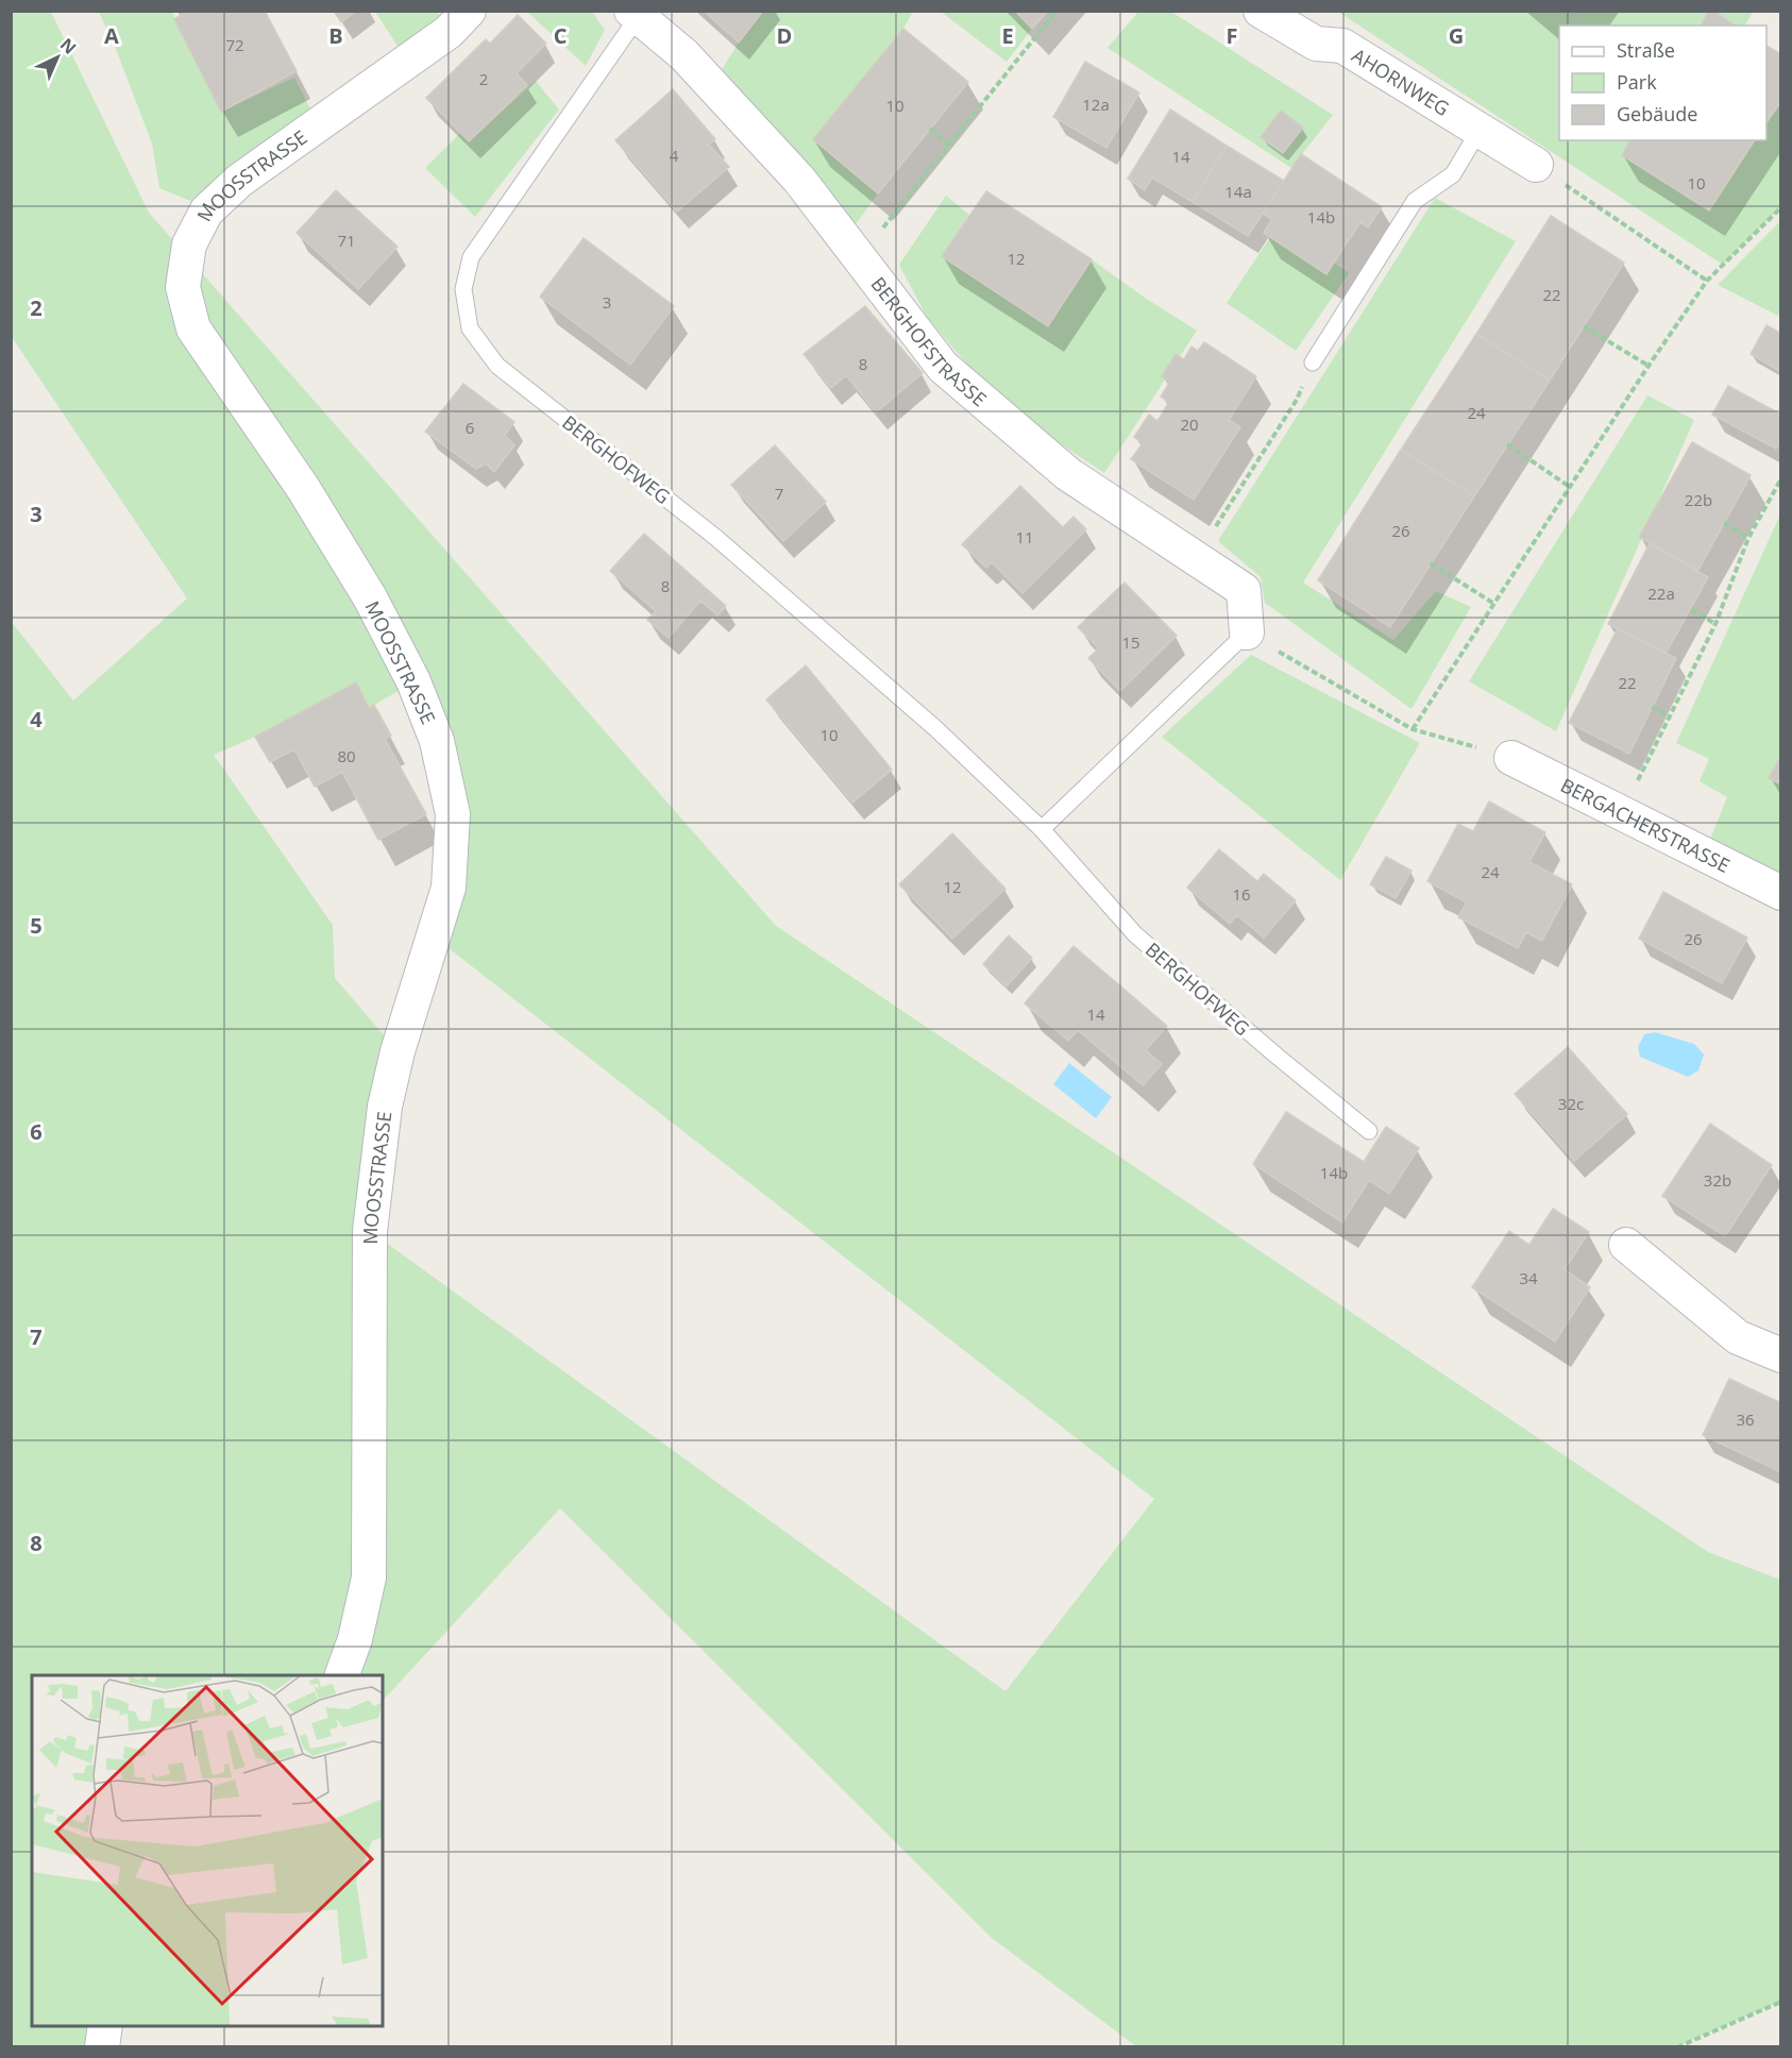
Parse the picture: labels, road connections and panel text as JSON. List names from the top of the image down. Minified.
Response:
{"streets":{"street":["AHORNWEG","MOOSSTRASSE","BERGHOFSTRASSE","BERGACHERSTRASSE"],"lane":["BERGHOFWEG"]},"crossings":[["BERGHOFSTRASSE","BERGHOFWEG"]],"house_numbers":["72","2","12a","10","4","14","10","14a","14b","71","12","22","3","8","24","20","6","7","22b","26","11","8","22a","15","22","10","80","24","12","16","26","14","32c","14b","32b","34","36"],"legend":["Straße","Park","Gebäude"],"north":"top right","grid":{"columns":["A","B","C","D","E","F","G"],"rows":["2","3","4","5","6","7","8"]}}
